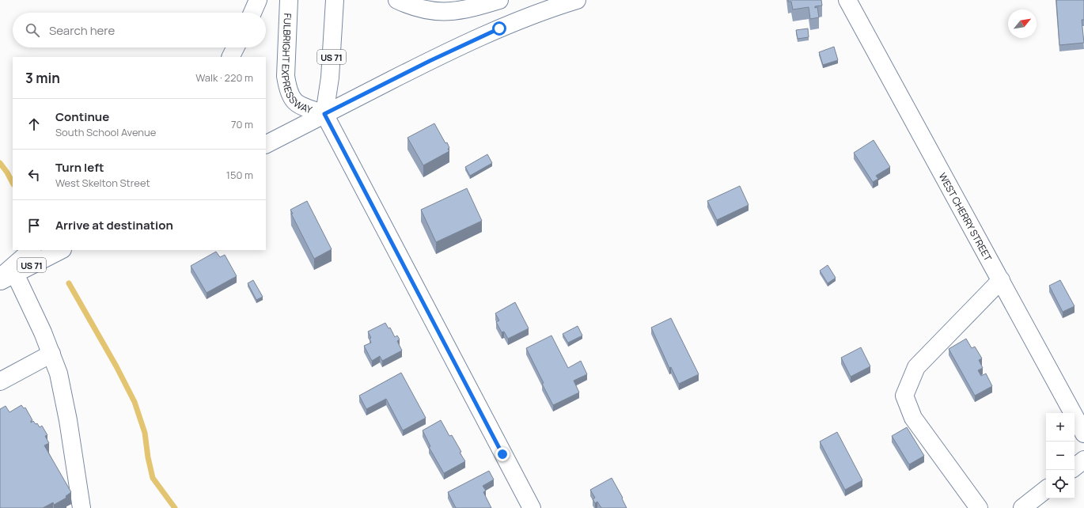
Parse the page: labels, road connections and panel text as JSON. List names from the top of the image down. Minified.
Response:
{"streets":{"main road":["US 71","FULBRIGHT EXPRESSWAY","WEST CHERRY STREET"]},"crossings":[["US 71","FULBRIGHT EXPRESSWAY"]],"north":"top right","page":{"search":"Search here","heading":["3 min","Walk · 220 m"],"list":[["Continue","South School Avenue","70 m"],["Turn left","West Skelton Street","150 m"],"Arrive at destination"],"map_buttons":["+","−"]}}
